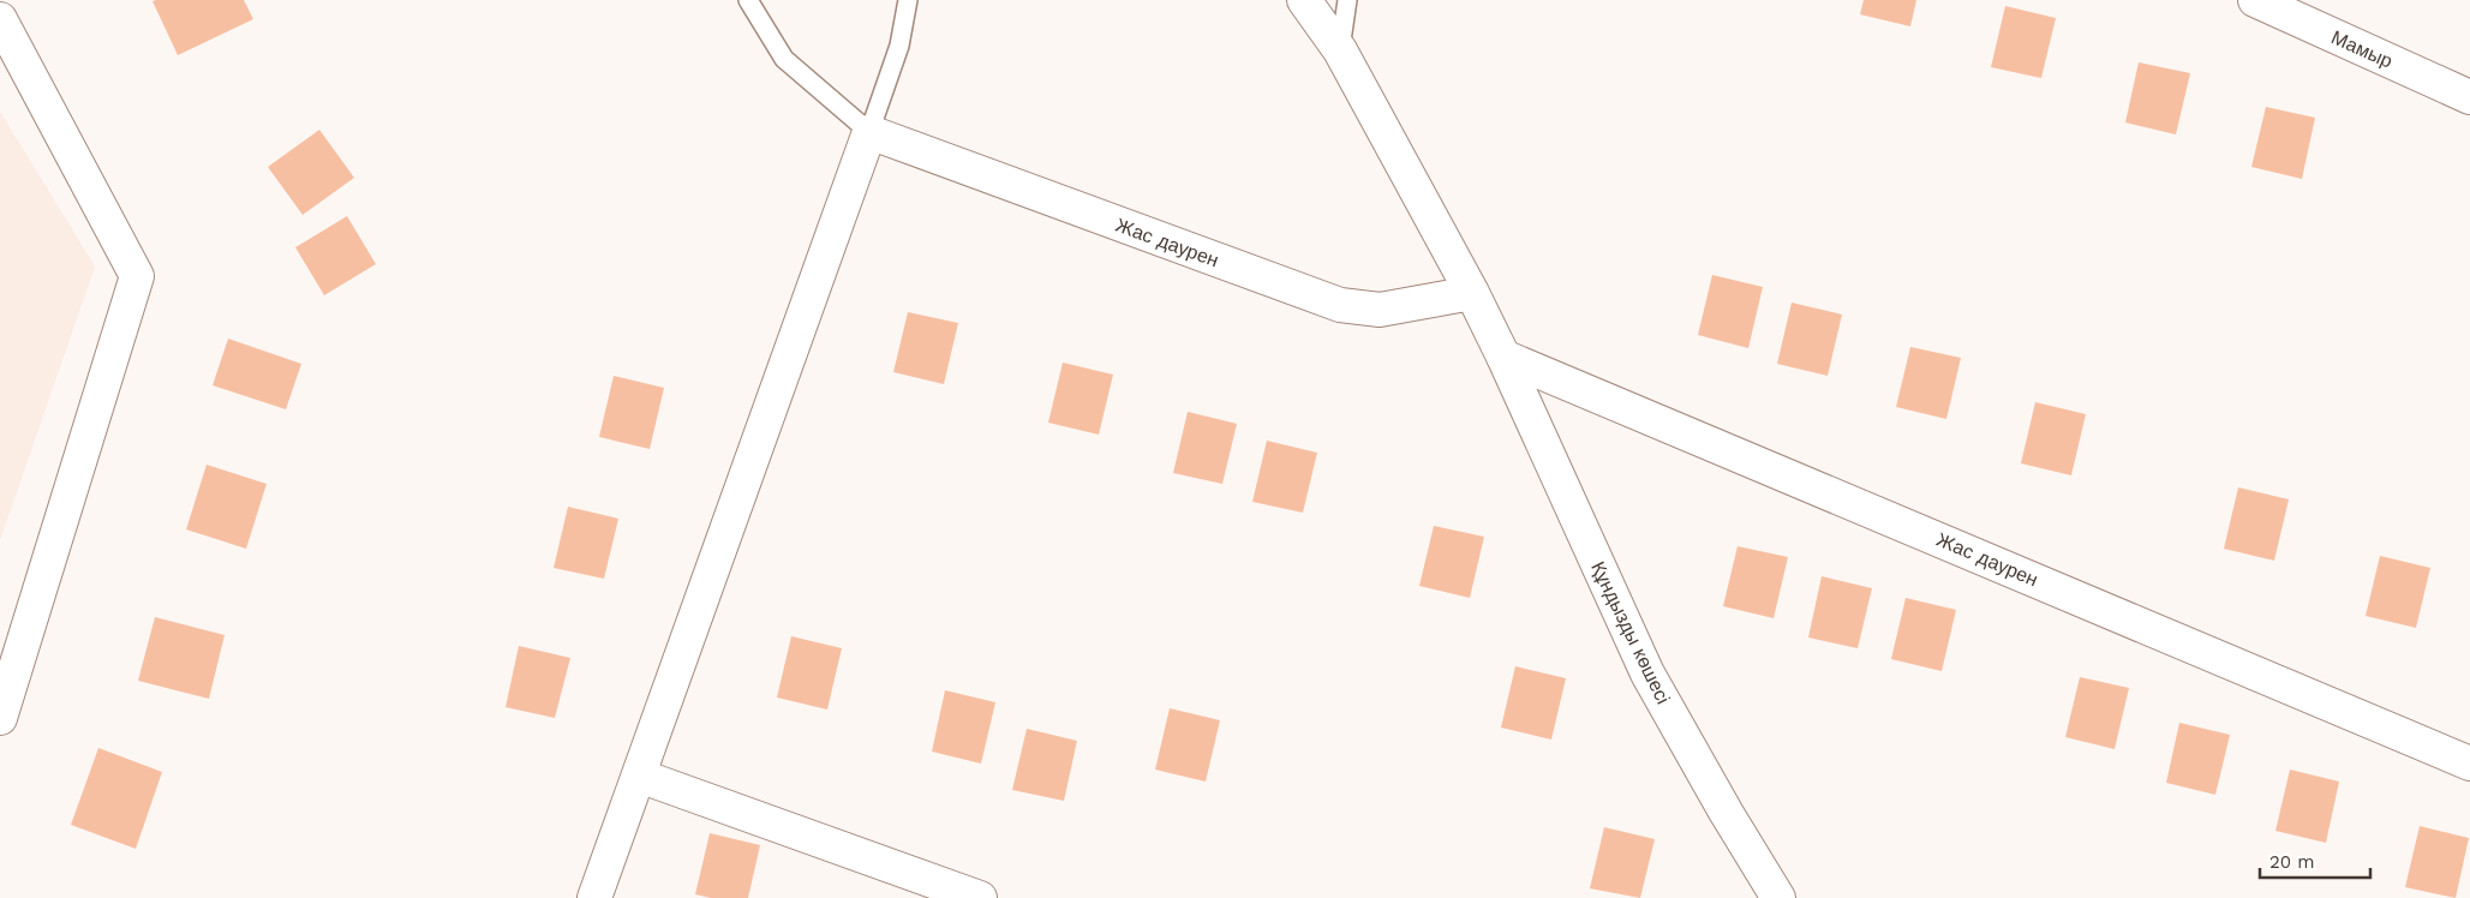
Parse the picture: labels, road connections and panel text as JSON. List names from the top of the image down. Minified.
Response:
{"streets":{"street":["Мамыр","Жас даурен","Құндызды көшесі"]},"crossings":[["Жас даурен","Құндызды көшесі"]],"scale_bar":"20 m"}
